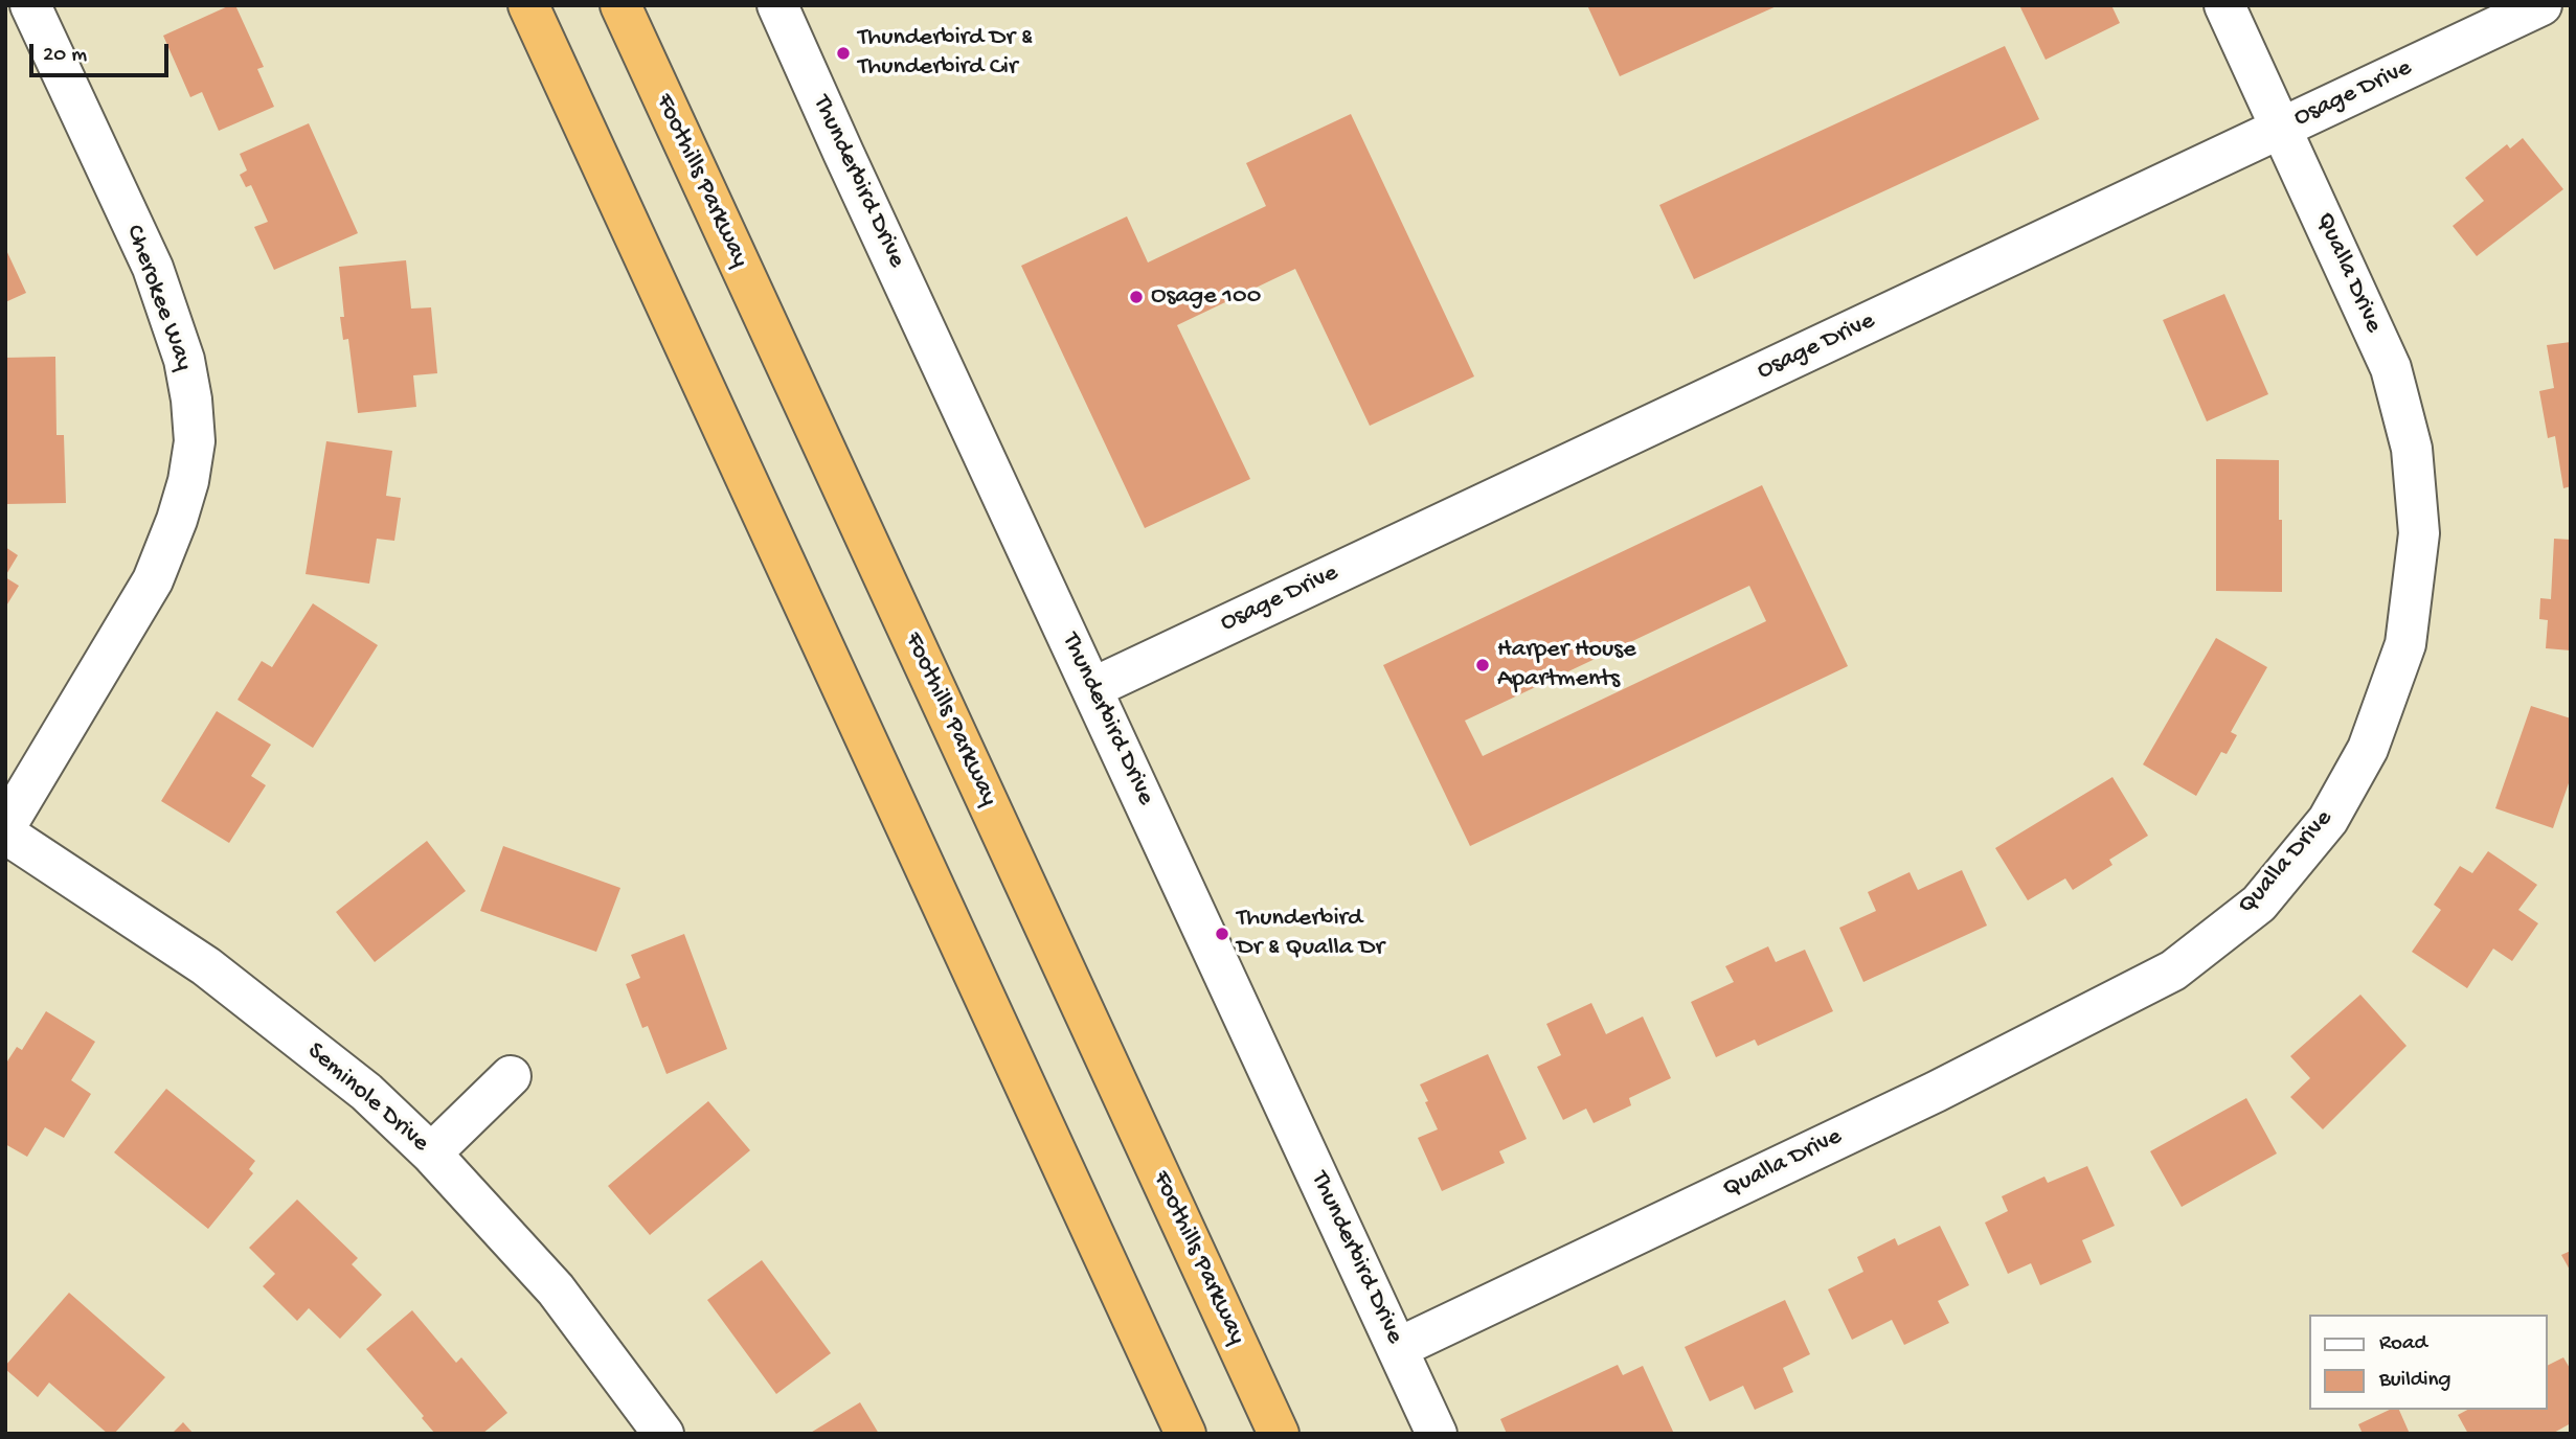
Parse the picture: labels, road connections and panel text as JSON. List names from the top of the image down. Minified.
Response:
{"streets":{"highway":["Foothills Parkway"],"street":["Osage Drive","Thunderbird Drive","Qualla Drive","Cherokee Way","Seminole Drive"]},"crossings":[["Osage Drive","Thunderbird Drive"],["Osage Drive","Qualla Drive"],["Thunderbird Drive","Qualla Drive"]],"places":["Thunderbird Dr & Thunderbird Cir","Osage 100","Harper House Apartments","Thunderbird Dr & Qualla Dr"],"legend":["Road","Building"],"scale_bar":"20 m"}
